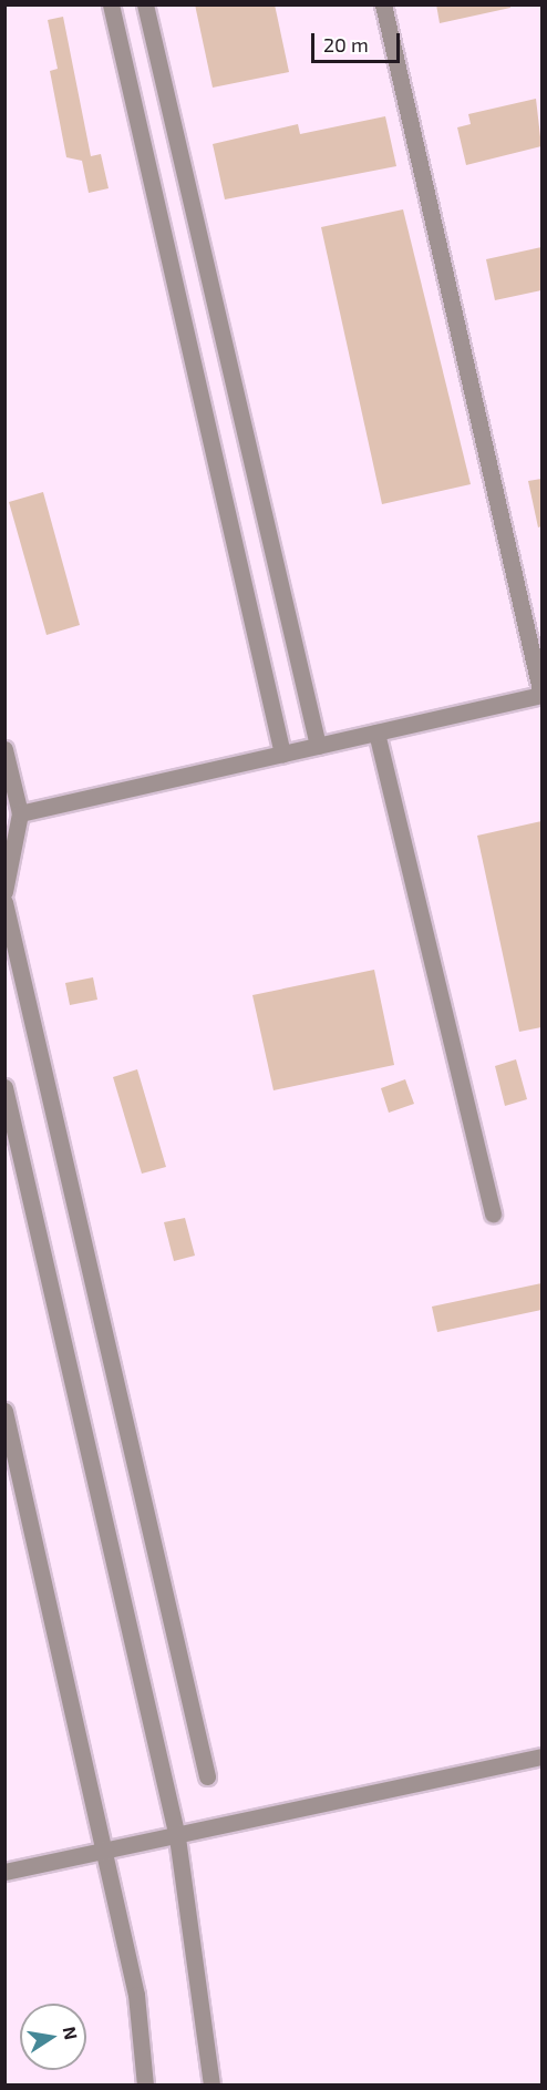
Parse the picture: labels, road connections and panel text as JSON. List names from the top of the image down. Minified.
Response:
{"scale_bar":"20 m","north":"right"}
